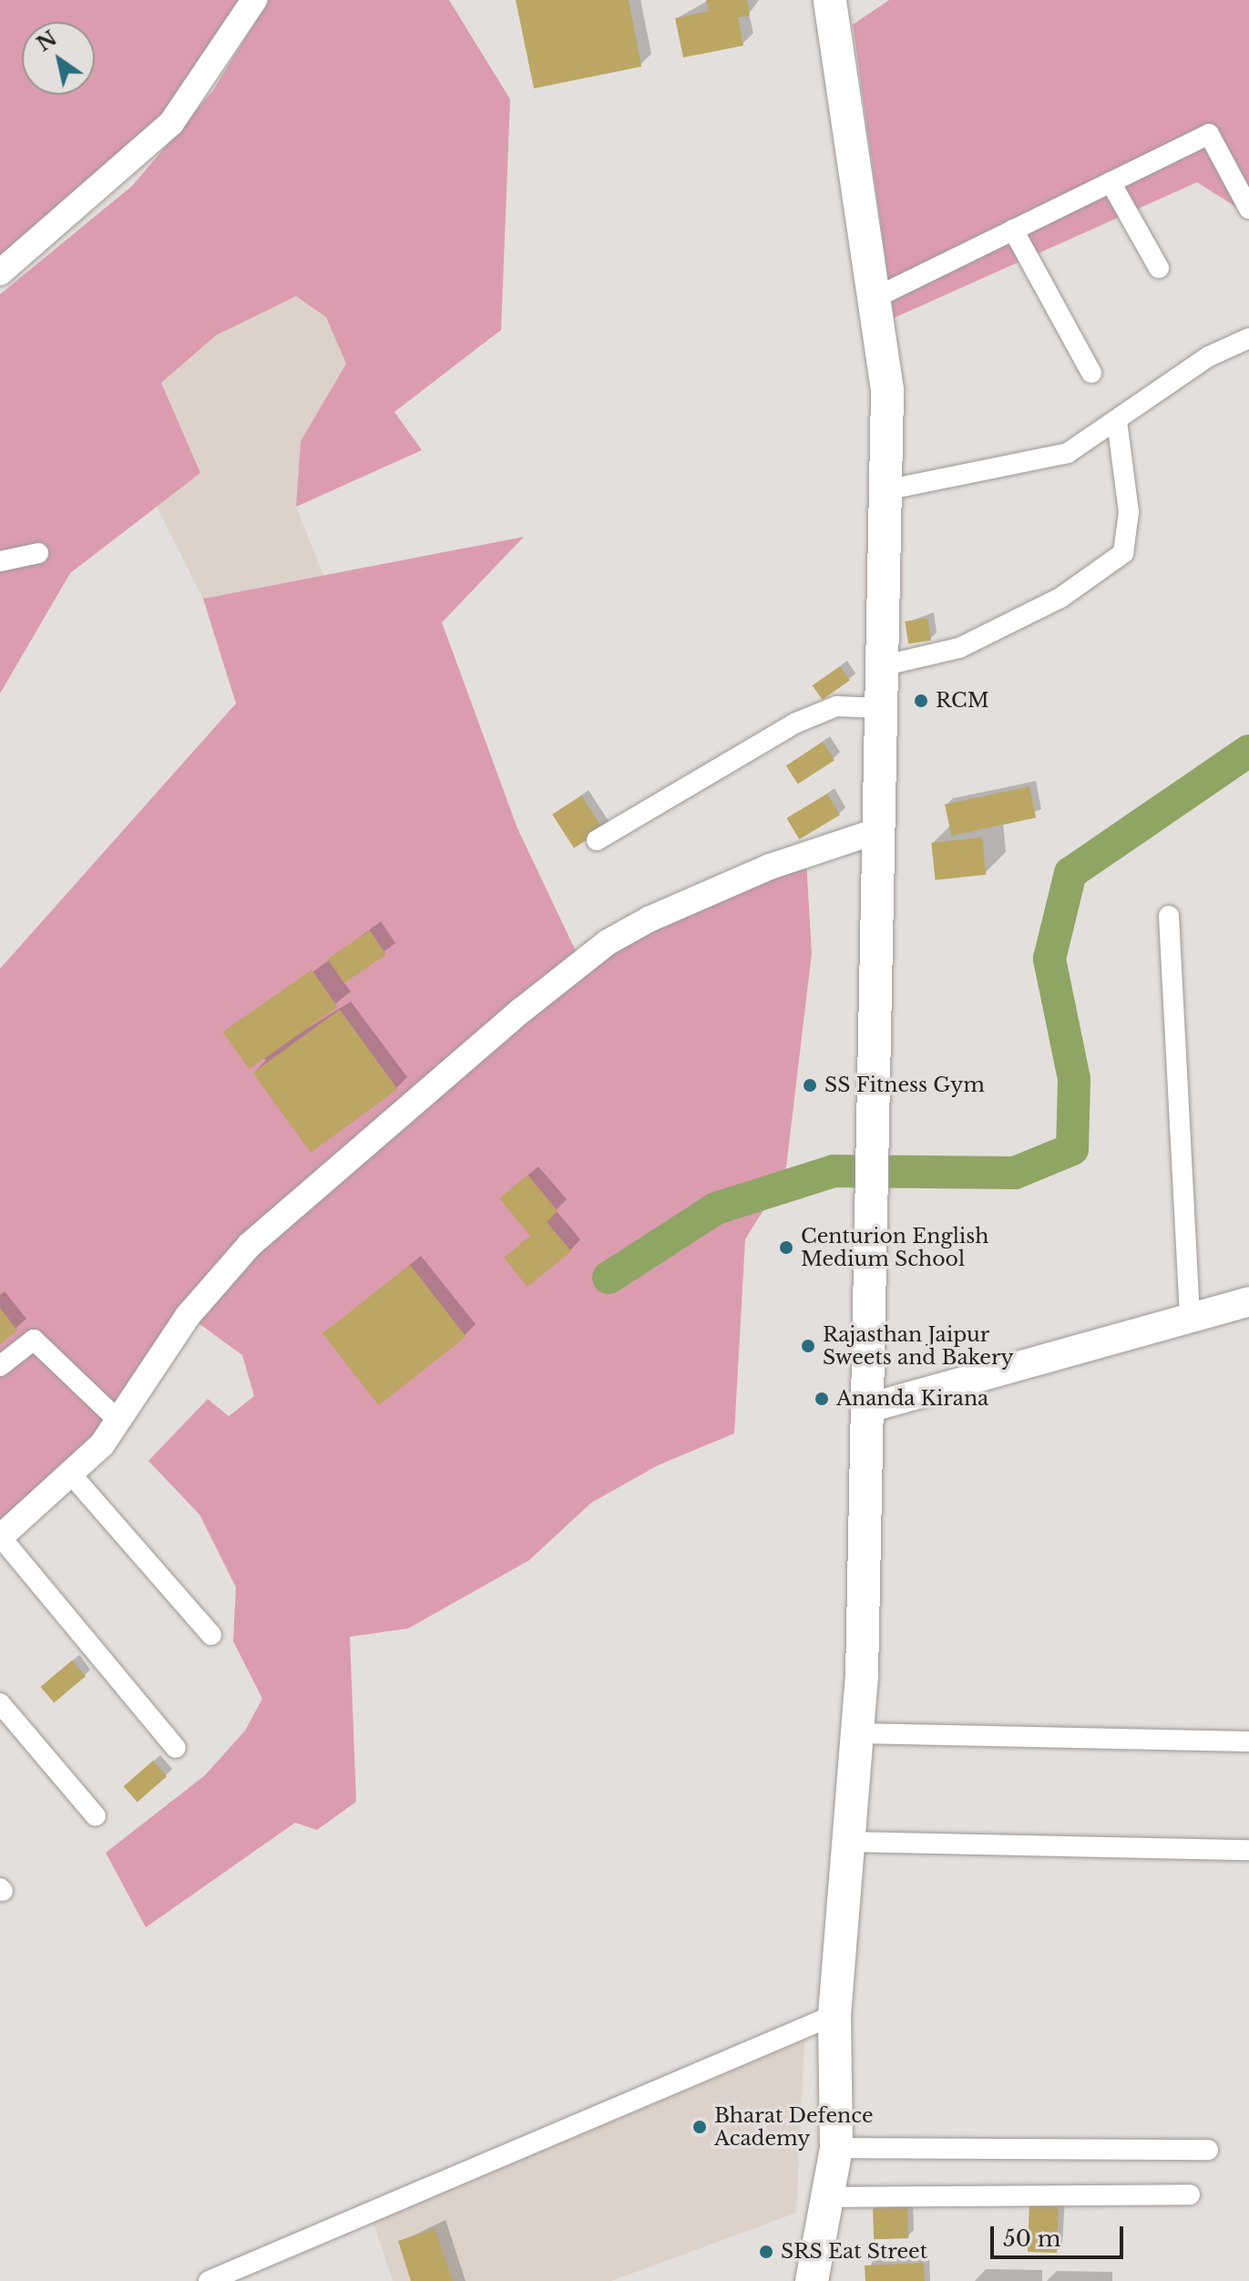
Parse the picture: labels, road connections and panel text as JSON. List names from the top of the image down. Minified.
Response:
{"places":["RCM","SS Fitness Gym","Centurion English Medium School","Rajasthan Jaipur Sweets and Bakery","Ananda Kirana","Bharat Defence Academy","SRS Eat Street"],"scale_bar":"50 m","north":"top left"}
